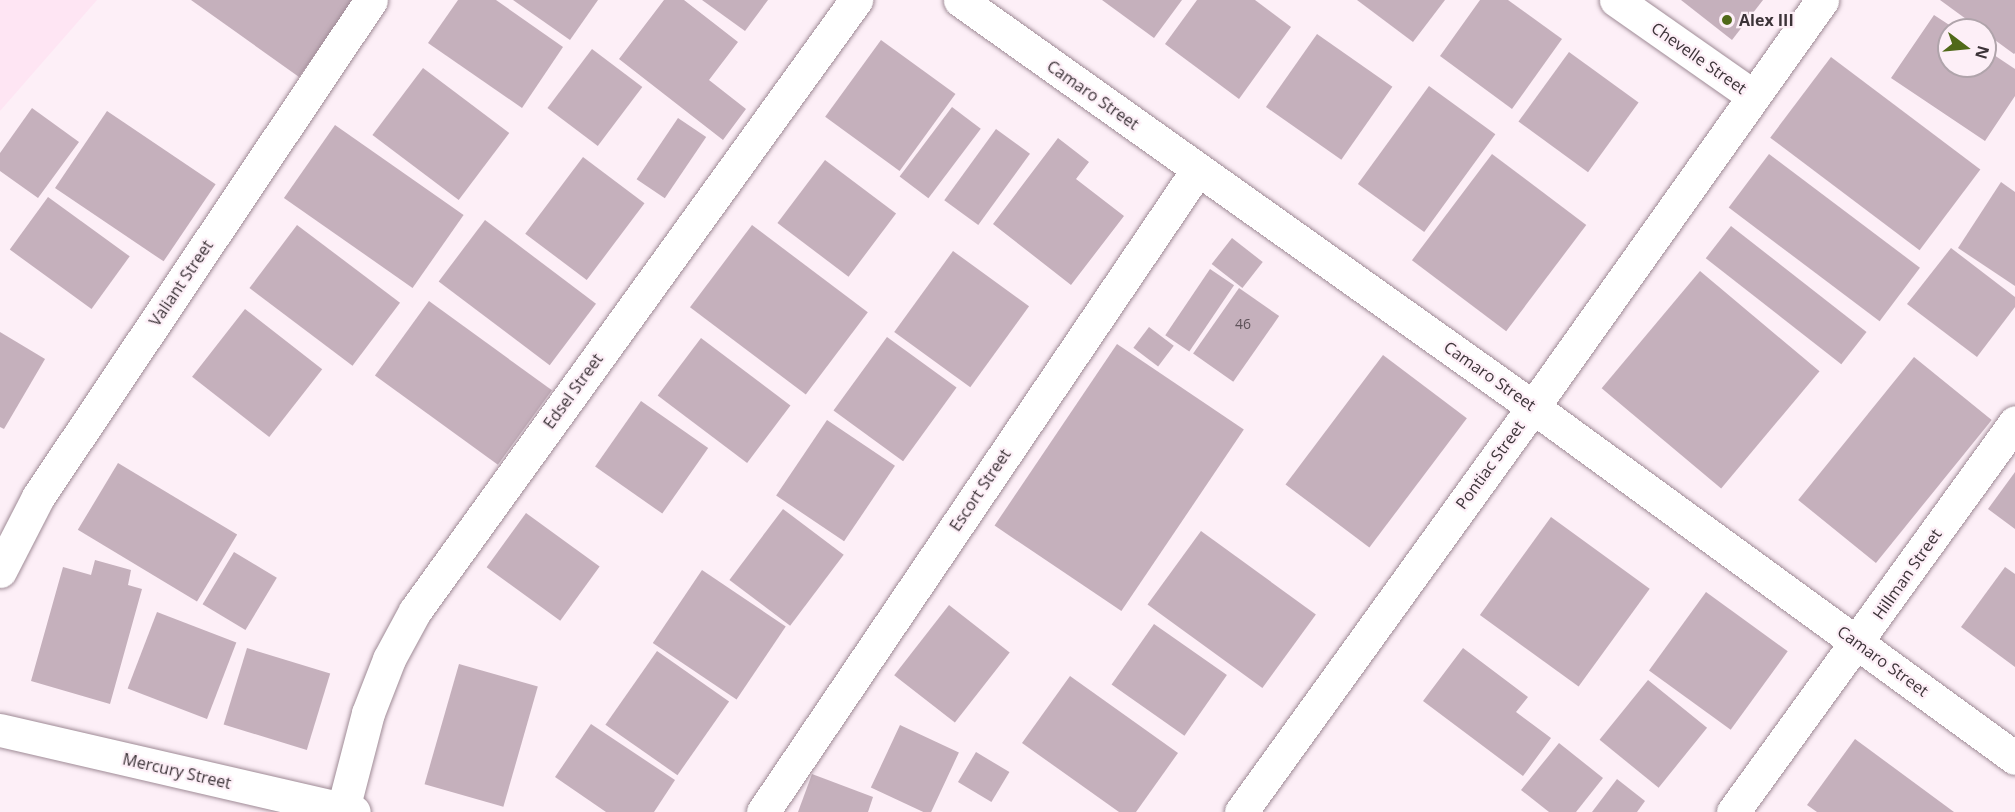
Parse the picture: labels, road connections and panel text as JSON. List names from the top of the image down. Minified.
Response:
{"streets":{"street":["Chevelle Street","Camaro Street","Valiant Street","Edsel Street","Pontiac Street","Escort Street","Hillman Street","Mercury Street"]},"crossings":[["Chevelle Street","Pontiac Street"],["Camaro Street","Pontiac Street"],["Camaro Street","Escort Street"],["Camaro Street","Hillman Street"],["Edsel Street","Mercury Street"]],"places":["Alex III"],"house_numbers":["46"],"north":"right"}
